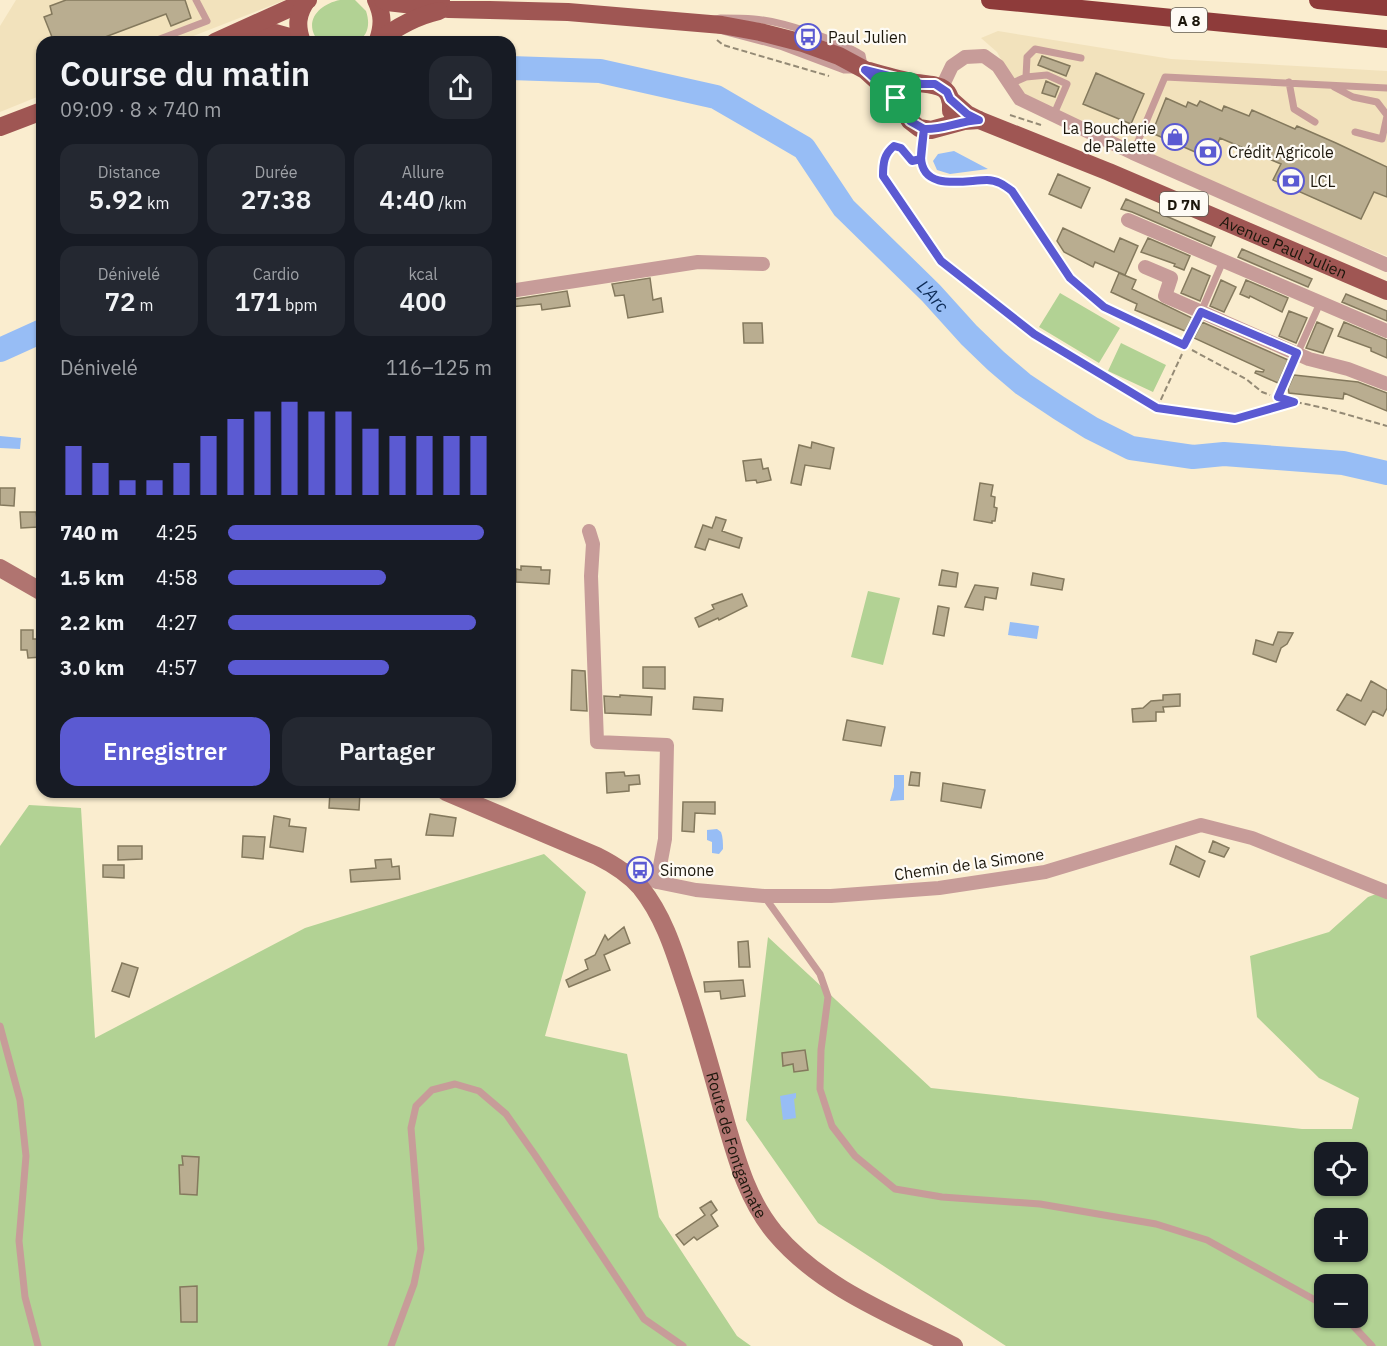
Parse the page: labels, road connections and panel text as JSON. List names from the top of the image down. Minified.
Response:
{"streets":{"highway":["A 8"],"main road":["D 7N","Avenue Paul Julien"],"street":["Chemin de la Simone","Route de Fontgamate"]},"crossings":[["Chemin de la Simone","Route de Fontgamate"]],"water":["L'Arc"],"places":{"bus stop":["Paul Julien","Simone"],"shop":["La Boucherie de Palette"],"bank":["Crédit Agricole","LCL"]},"page":{"heading":["Course du matin","09:09 · 8 × 740 m"],"stats":[["Distance","5.92 km"],["Durée","27:38"],["Allure","4:40 /km"],["Dénivelé","72 m"],["Cardio","171 bpm"],["kcal","400"]],"chart":["Dénivelé","116–125 m"],"list":[{"name":"740 m","note":"4:25"},{"name":"1.5 km","note":"4:58"},{"name":"2.2 km","note":"4:27"},{"name":"3.0 km","note":"4:57"}],"buttons":["Enregistrer","Partager"],"map_buttons":["+","−"]}}
